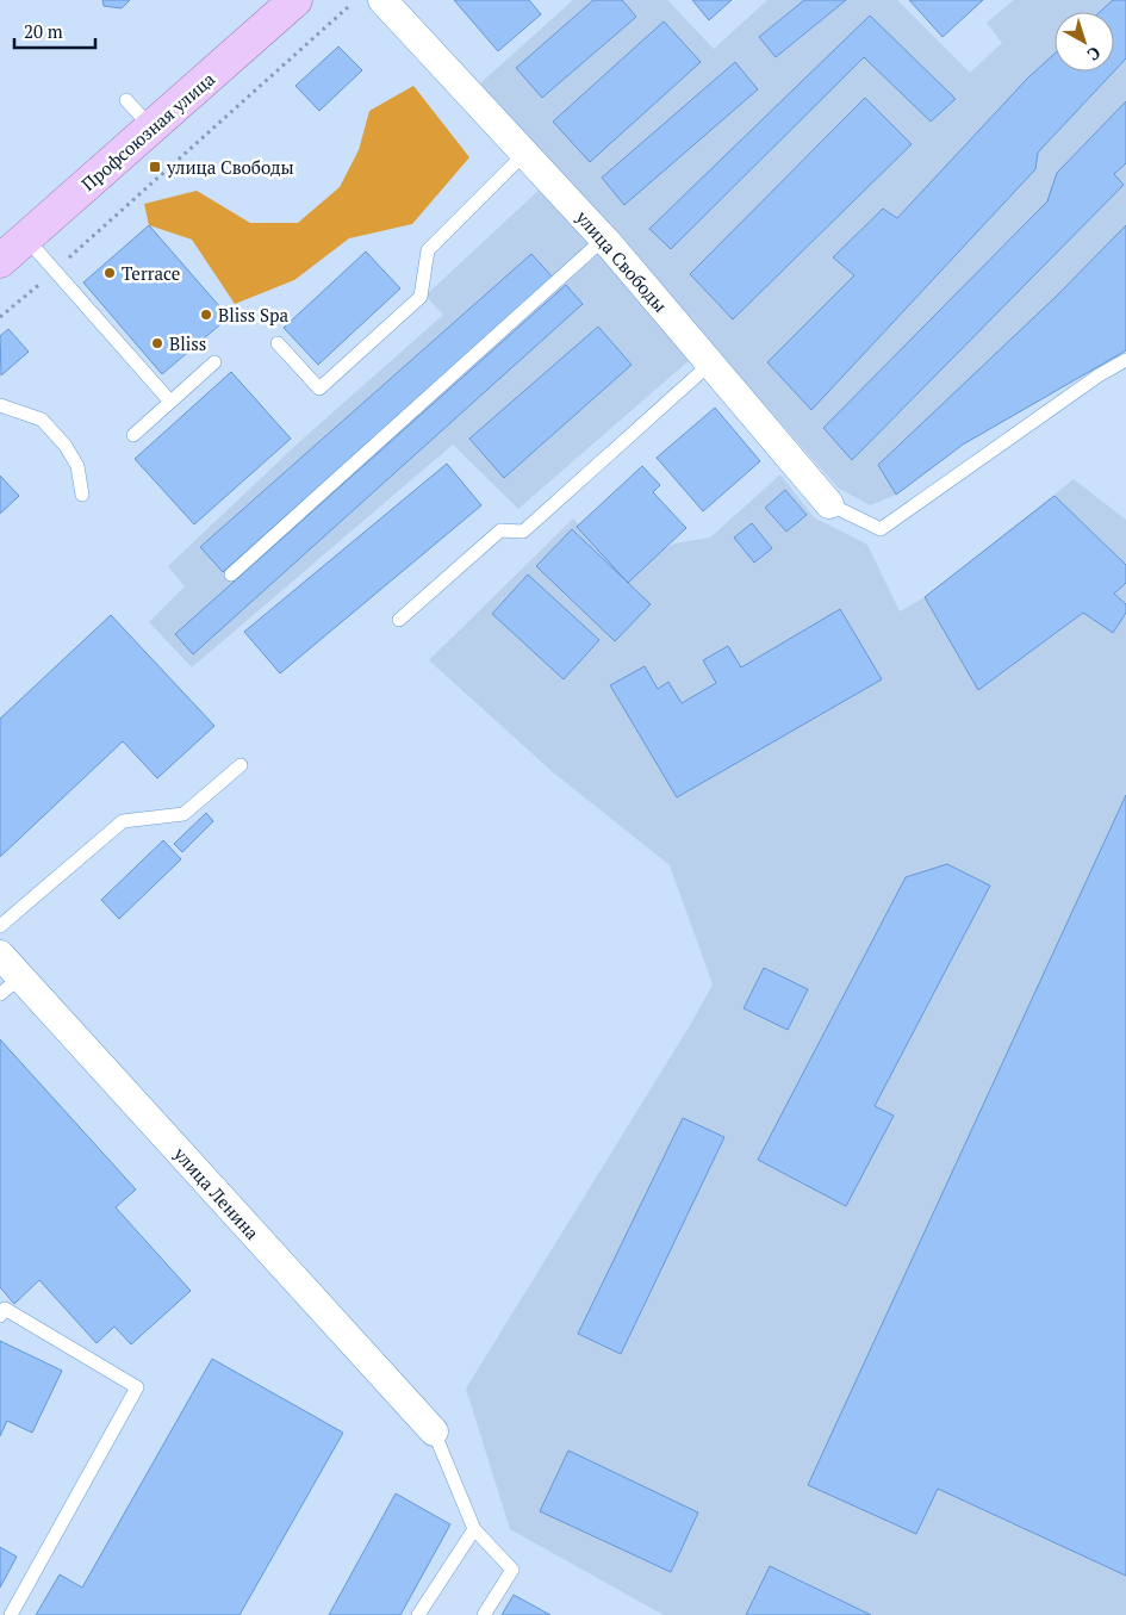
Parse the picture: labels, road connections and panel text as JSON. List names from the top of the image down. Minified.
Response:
{"streets":{"main road":["Профсоюзная улица"],"street":["улица Свободы","улица Ленина"]},"places":{"transit":["улица Свободы"],"other":["Terrace","Bliss Spa","Bliss"]},"scale_bar":"20 m","north":"bottom right"}
